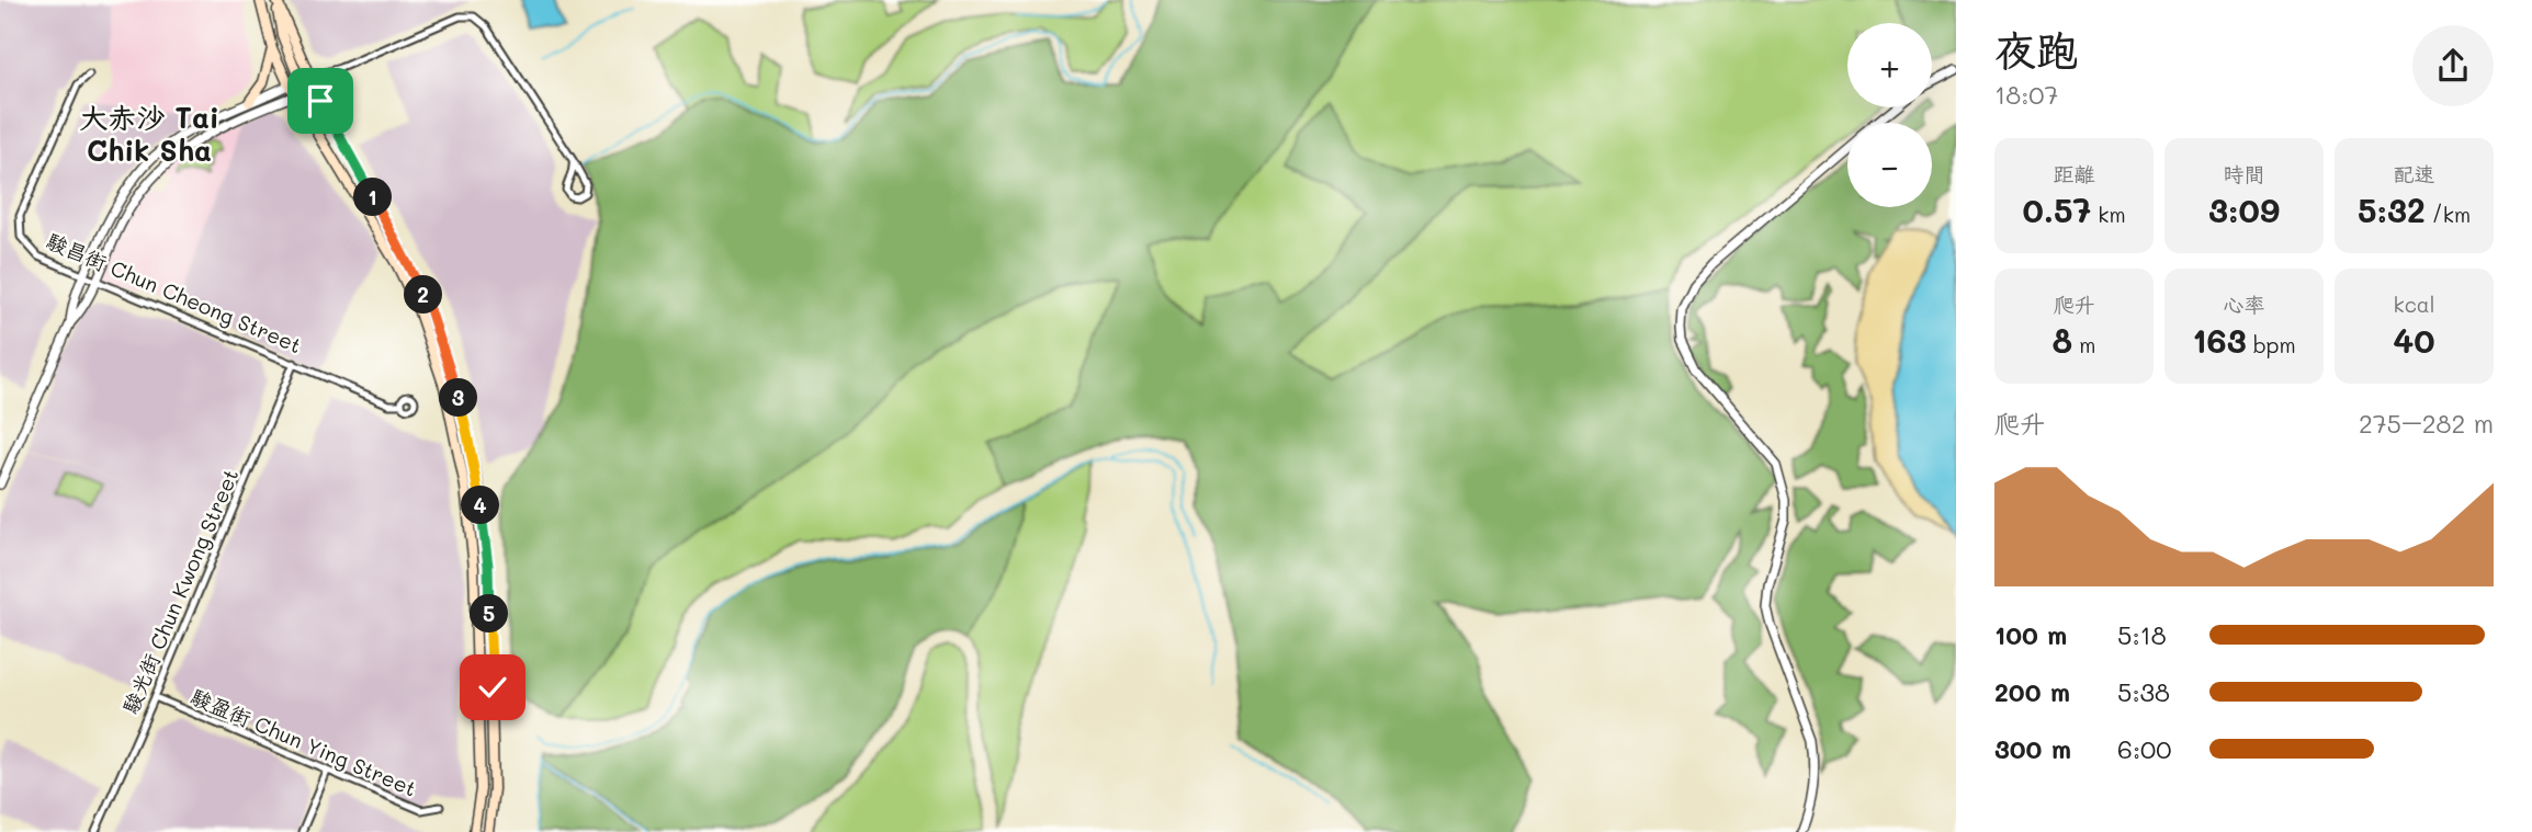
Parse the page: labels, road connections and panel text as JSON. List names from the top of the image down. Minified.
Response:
{"streets":{"street":["駿昌街 Chun Cheong Street","駿光街 Chun Kwong Street","駿盈街 Chun Ying Street"]},"crossings":[["駿昌街 Chun Cheong Street","駿光街 Chun Kwong Street"],["駿光街 Chun Kwong Street","駿盈街 Chun Ying Street"]],"districts":["大赤沙 Tai Chik Sha"],"page":{"heading":["夜跑","18:07"],"map_buttons":["+","−"],"stats":[["距離","0.57 km"],["時間","3:09"],["配速","5:32 /km"],["爬升","8 m"],["心率","163 bpm"],["kcal","40"]],"pins":["1","2","3","4","5"],"chart":["爬升","275–282 m"],"list":[{"name":"100 m","note":"5:18"},{"name":"200 m","note":"5:38"},{"name":"300 m","note":"6:00"}]}}
